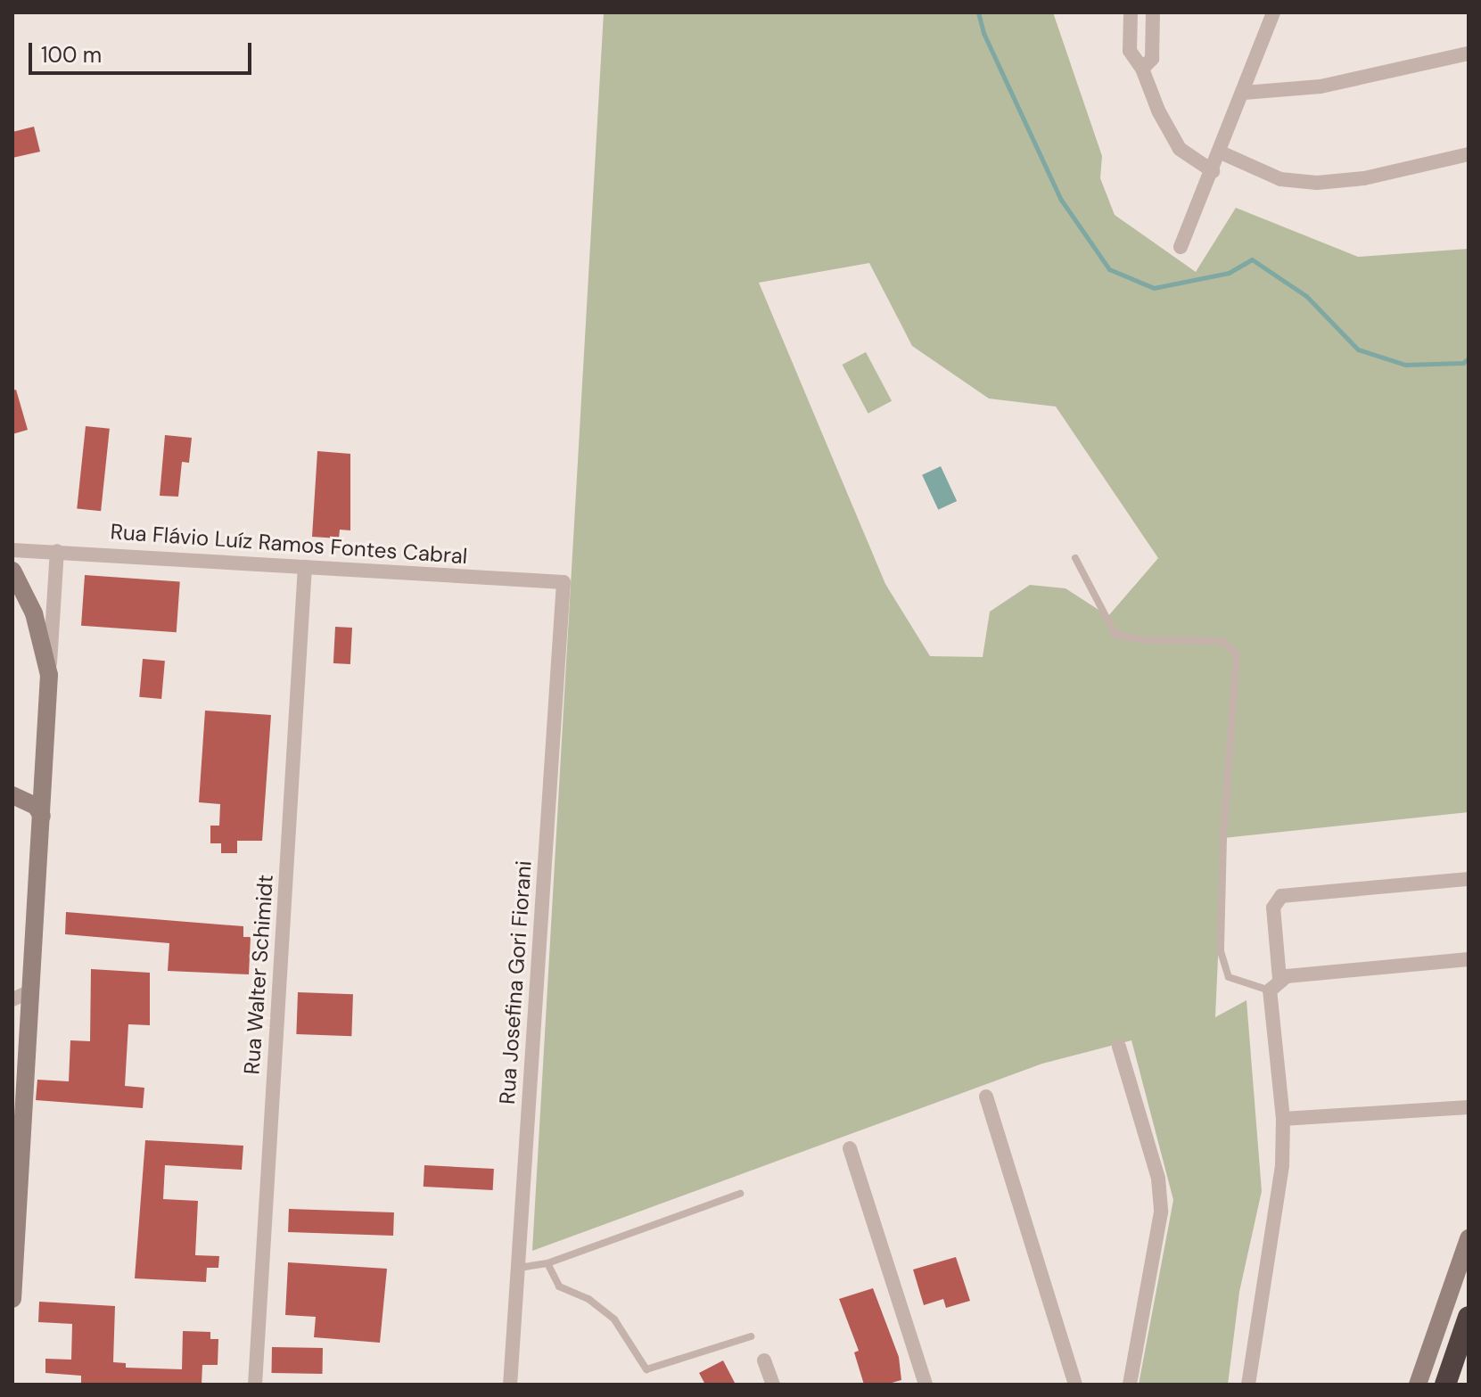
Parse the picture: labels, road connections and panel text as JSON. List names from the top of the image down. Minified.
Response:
{"streets":{"street":["Rua Flávio Luíz Ramos Fontes Cabral","Rua Walter Schimidt","Rua Josefina Gori Fiorani"]},"crossings":[["Rua Flávio Luíz Ramos Fontes Cabral","Rua Walter Schimidt"],["Rua Flávio Luíz Ramos Fontes Cabral","Rua Josefina Gori Fiorani"]],"scale_bar":"100 m"}
